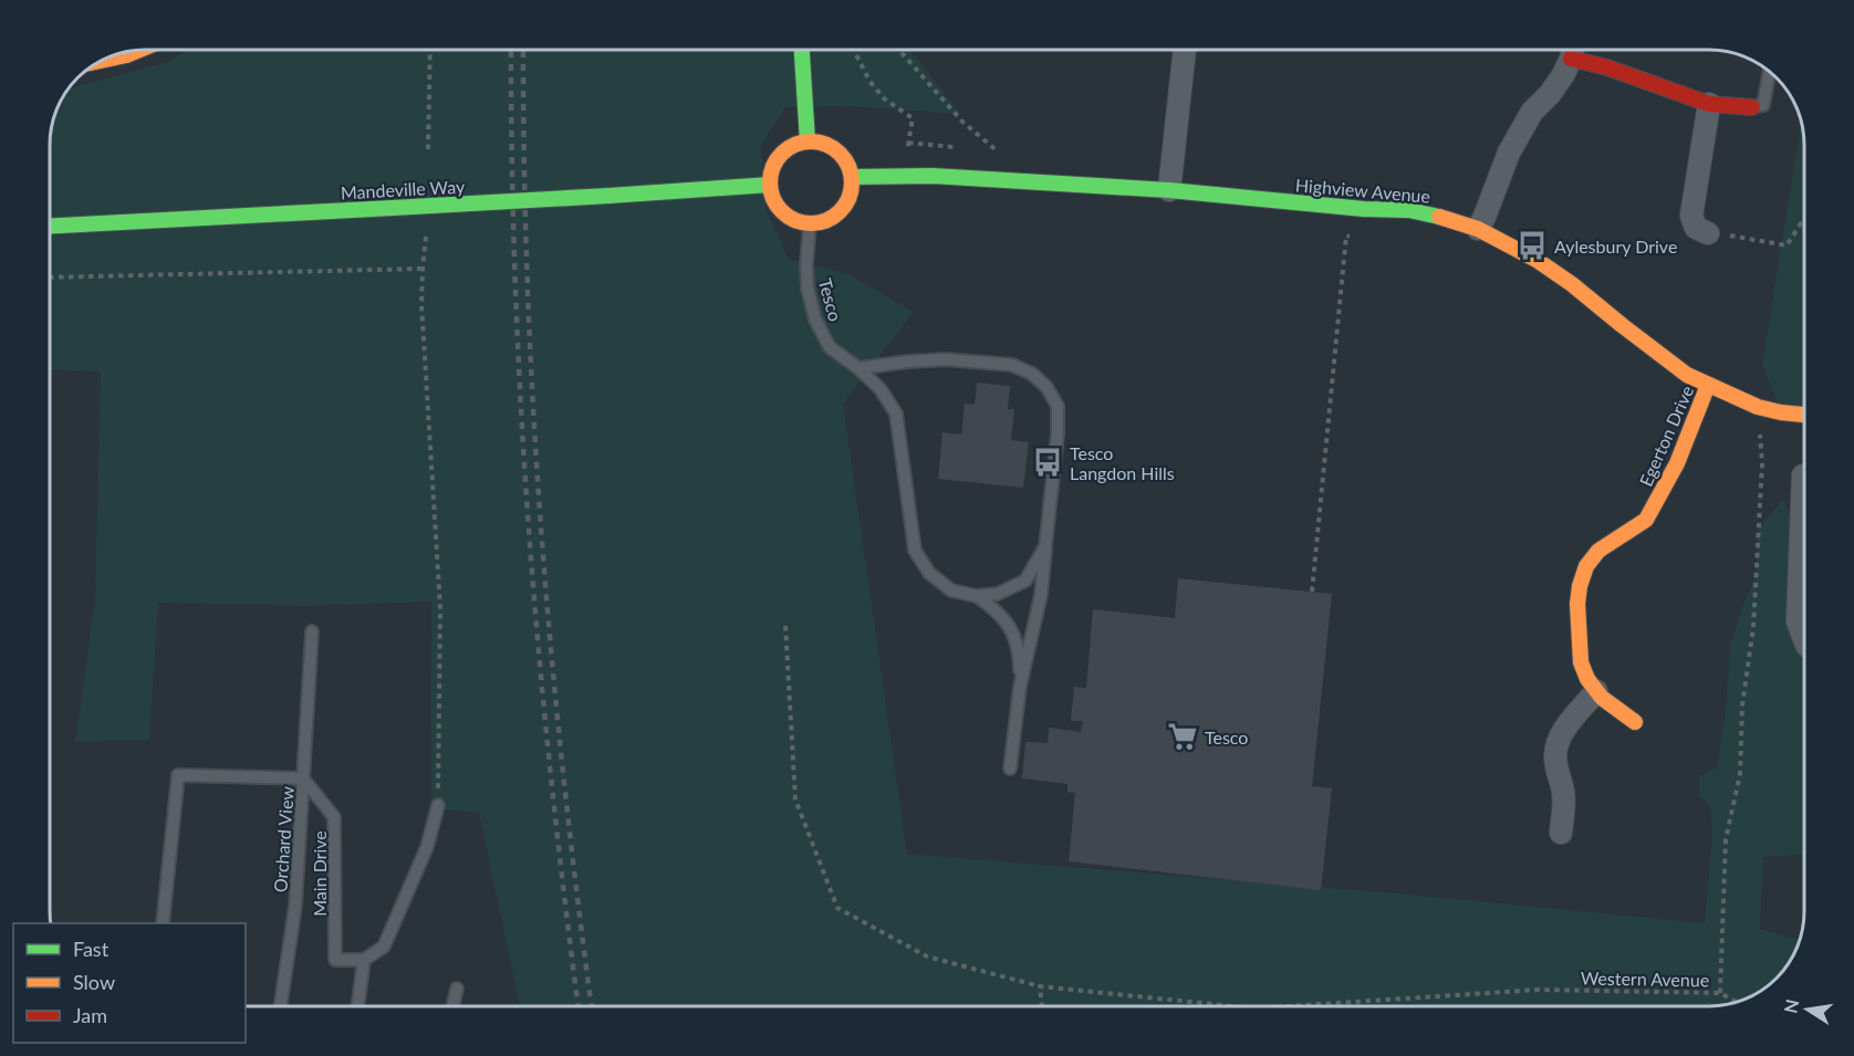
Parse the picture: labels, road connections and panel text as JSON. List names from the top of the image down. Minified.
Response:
{"streets":{"street":["Mandeville Way","Highview Avenue","Egerton Drive"],"lane":["Tesco","Orchard View","Main Drive"],"path":["Western Avenue"]},"crossings":[["Mandeville Way","Highview Avenue"],["Mandeville Way","Tesco"],["Highview Avenue","Tesco"],["Highview Avenue","Egerton Drive"],["Orchard View","Main Drive"]],"places":{"bus stop":["Aylesbury Drive","Tesco Langdon Hills"],"supermarket":["Tesco"]},"legend":["Fast","Slow","Jam"],"north":"left"}
